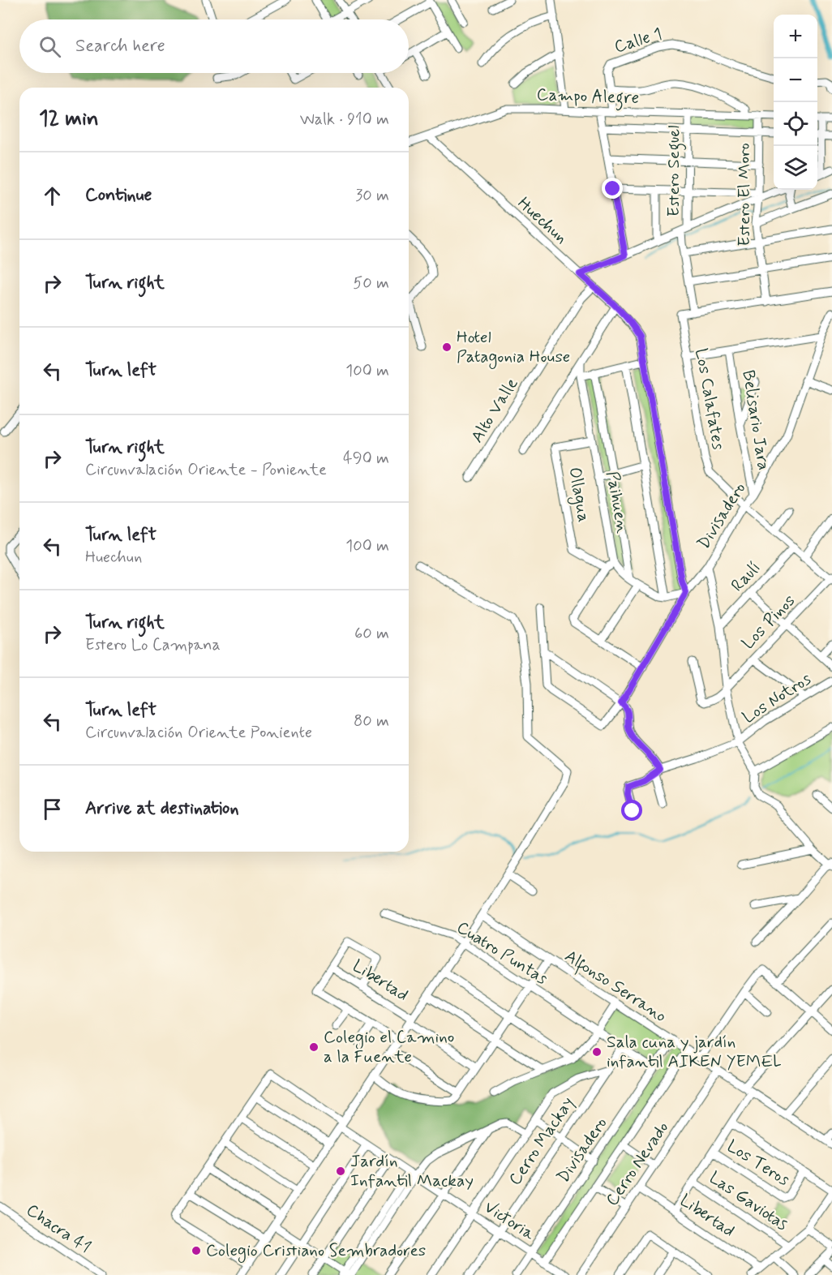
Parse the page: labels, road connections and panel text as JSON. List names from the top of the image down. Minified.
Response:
{"streets":{"street":["Calle 1","Campo Alegre","Estero Seguel","Estero El Moro","Huechun","Los Calafates","Alto Valle","Belisario Jara","Ollagua","Paihuen","Divisadero","Raulí","Los Pinos","Los Notros","Cuatro Puntas","Libertad","Alfonso Serrano","Cerro Mackay","Los Teros","Cerro Nevado","Las Gaviotas","Victoria","Chacra 41"]},"crossings":[["Calle 1","Campo Alegre"],["Campo Alegre","Estero Seguel"],["Campo Alegre","Estero El Moro"],["Campo Alegre","Huechun"],["Estero Seguel","Los Calafates"],["Huechun","Alto Valle"],["Los Calafates","Divisadero"],["Los Calafates","Raulí"],["Los Calafates","Los Pinos"],["Belisario Jara","Divisadero"],["Ollagua","Paihuen"],["Divisadero","Raulí"],["Divisadero","Los Pinos"],["Divisadero","Los Notros"],["Divisadero","Cuatro Puntas"],["Divisadero","Alfonso Serrano"],["Divisadero","Victoria"],["Cuatro Puntas","Cerro Mackay"],["Libertad","Cerro Nevado"],["Alfonso Serrano","Cerro Nevado"],["Cerro Mackay","Victoria"]],"places":["Hotel Patagonia House","Colegio el Camino a la Fuente","Sala cuna y jardín infantil AIKEN YEMEL","Jardín Infantil Mackay","Colegio Cristiano Sembradores"],"page":{"map_buttons":["+","−"],"search":"Search here","heading":["12 min","Walk · 910 m"],"list":[["Continue","30 m"],["Turn right","50 m"],["Turn left","100 m"],["Turn right","Circunvalación Oriente - Poniente","490 m"],["Turn left","Huechun","100 m"],["Turn right","Estero Lo Campana","60 m"],["Turn left","Circunvalación Oriente Poniente","80 m"],"Arrive at destination"]}}
